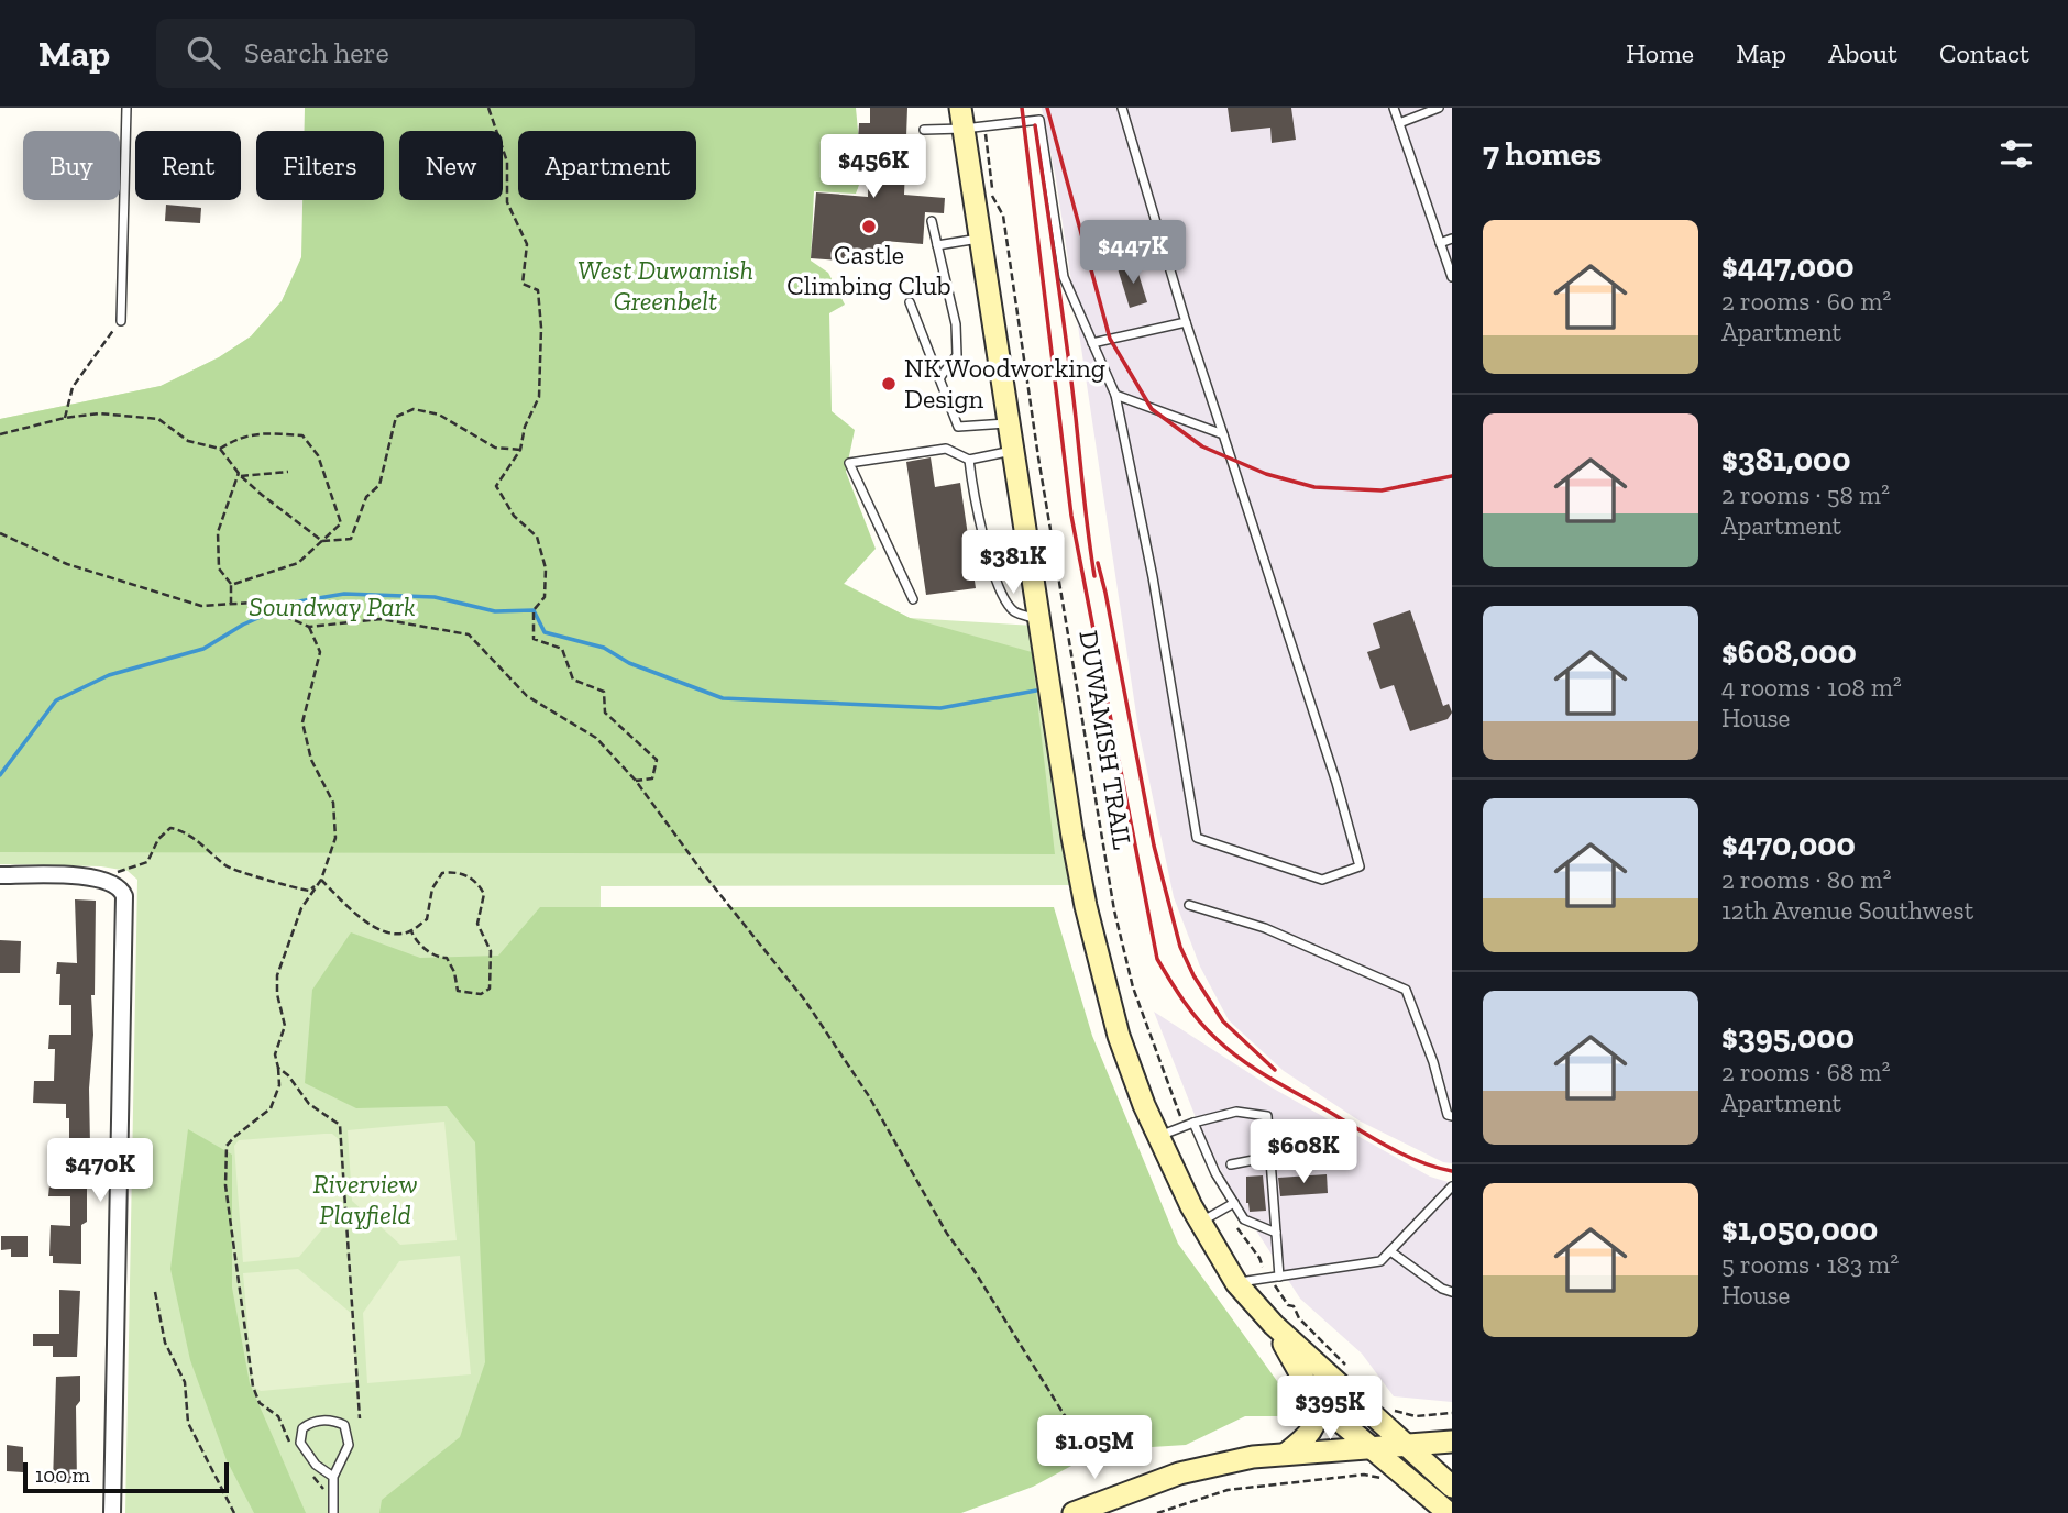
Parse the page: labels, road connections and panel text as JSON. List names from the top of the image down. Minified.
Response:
{"streets":{"path":["DUWAMISH TRAIL"]},"parks":["West Duwamish Greenbelt","Soundway Park","Riverview Playfield"],"places":["Castle Climbing Club","NK Woodworking Design"],"scale_bar":"100 m","page":{"header":"Map","search":"Search here","nav":["Home","Map","About","Contact"],"heading":"7 homes","chip":["Buy","Rent","Filters","New","Apartment"],"price":["$456K","$447K","$381K","$608K","$470K","$395K","$1.05M"],"list":[{"name":"$447,000","note":"2 rooms · 60 m² · Apartment"},{"name":"$381,000","note":"2 rooms · 58 m² · Apartment"},{"name":"$608,000","note":"4 rooms · 108 m² · House"},{"name":"$470,000","note":"2 rooms · 80 m² · 12th Avenue Southwest"},{"name":"$395,000","note":"2 rooms · 68 m² · Apartment"},{"name":"$1,050,000","note":"5 rooms · 183 m² · House"}],"scale":"100 m"}}
